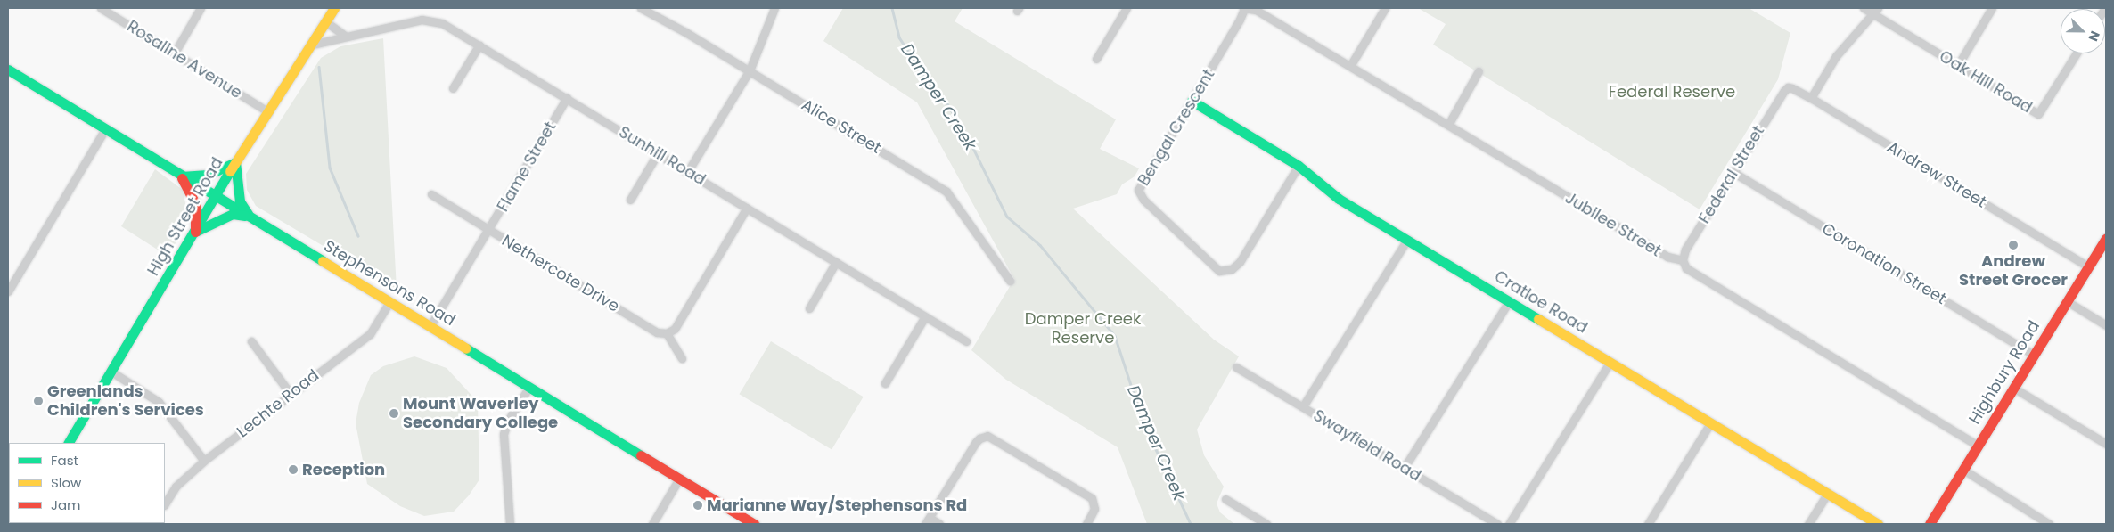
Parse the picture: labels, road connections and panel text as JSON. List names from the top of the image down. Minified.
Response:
{"streets":{"main road":["High Street Road","Stephensons Road","Cratloe Road","Highbury Road"],"street":["Rosaline Avenue","Oak Hill Road","Alice Street","Bengal Crescent","Sunhill Road","Flame Street","Federal Street","Andrew Street","Jubilee Street","Coronation Street","Nethercote Drive","Lechte Road","Swayfield Road"]},"crossings":[["Rosaline Avenue","High Street Road"],["Bengal Crescent","Jubilee Street"],["Bengal Crescent","Cratloe Road"],["Sunhill Road","Flame Street"],["Sunhill Road","High Street Road"],["Flame Street","Nethercote Drive"],["Flame Street","Stephensons Road"],["Federal Street","Andrew Street"],["Federal Street","Jubilee Street"],["Federal Street","Coronation Street"],["Andrew Street","Highbury Road"],["High Street Road","Stephensons Road"],["Jubilee Street","Highbury Road"],["Coronation Street","Highbury Road"],["Stephensons Road","Lechte Road"]],"water":["Damper Creek"],"parks":["Federal Reserve","Damper Creek Reserve"],"places":["Andrew Street Grocer","Greenlands Children's Services","Mount Waverley Secondary College","Reception","Marianne Way/Stephensons Rd"],"legend":["Fast","Slow","Jam"],"north":"bottom right"}
